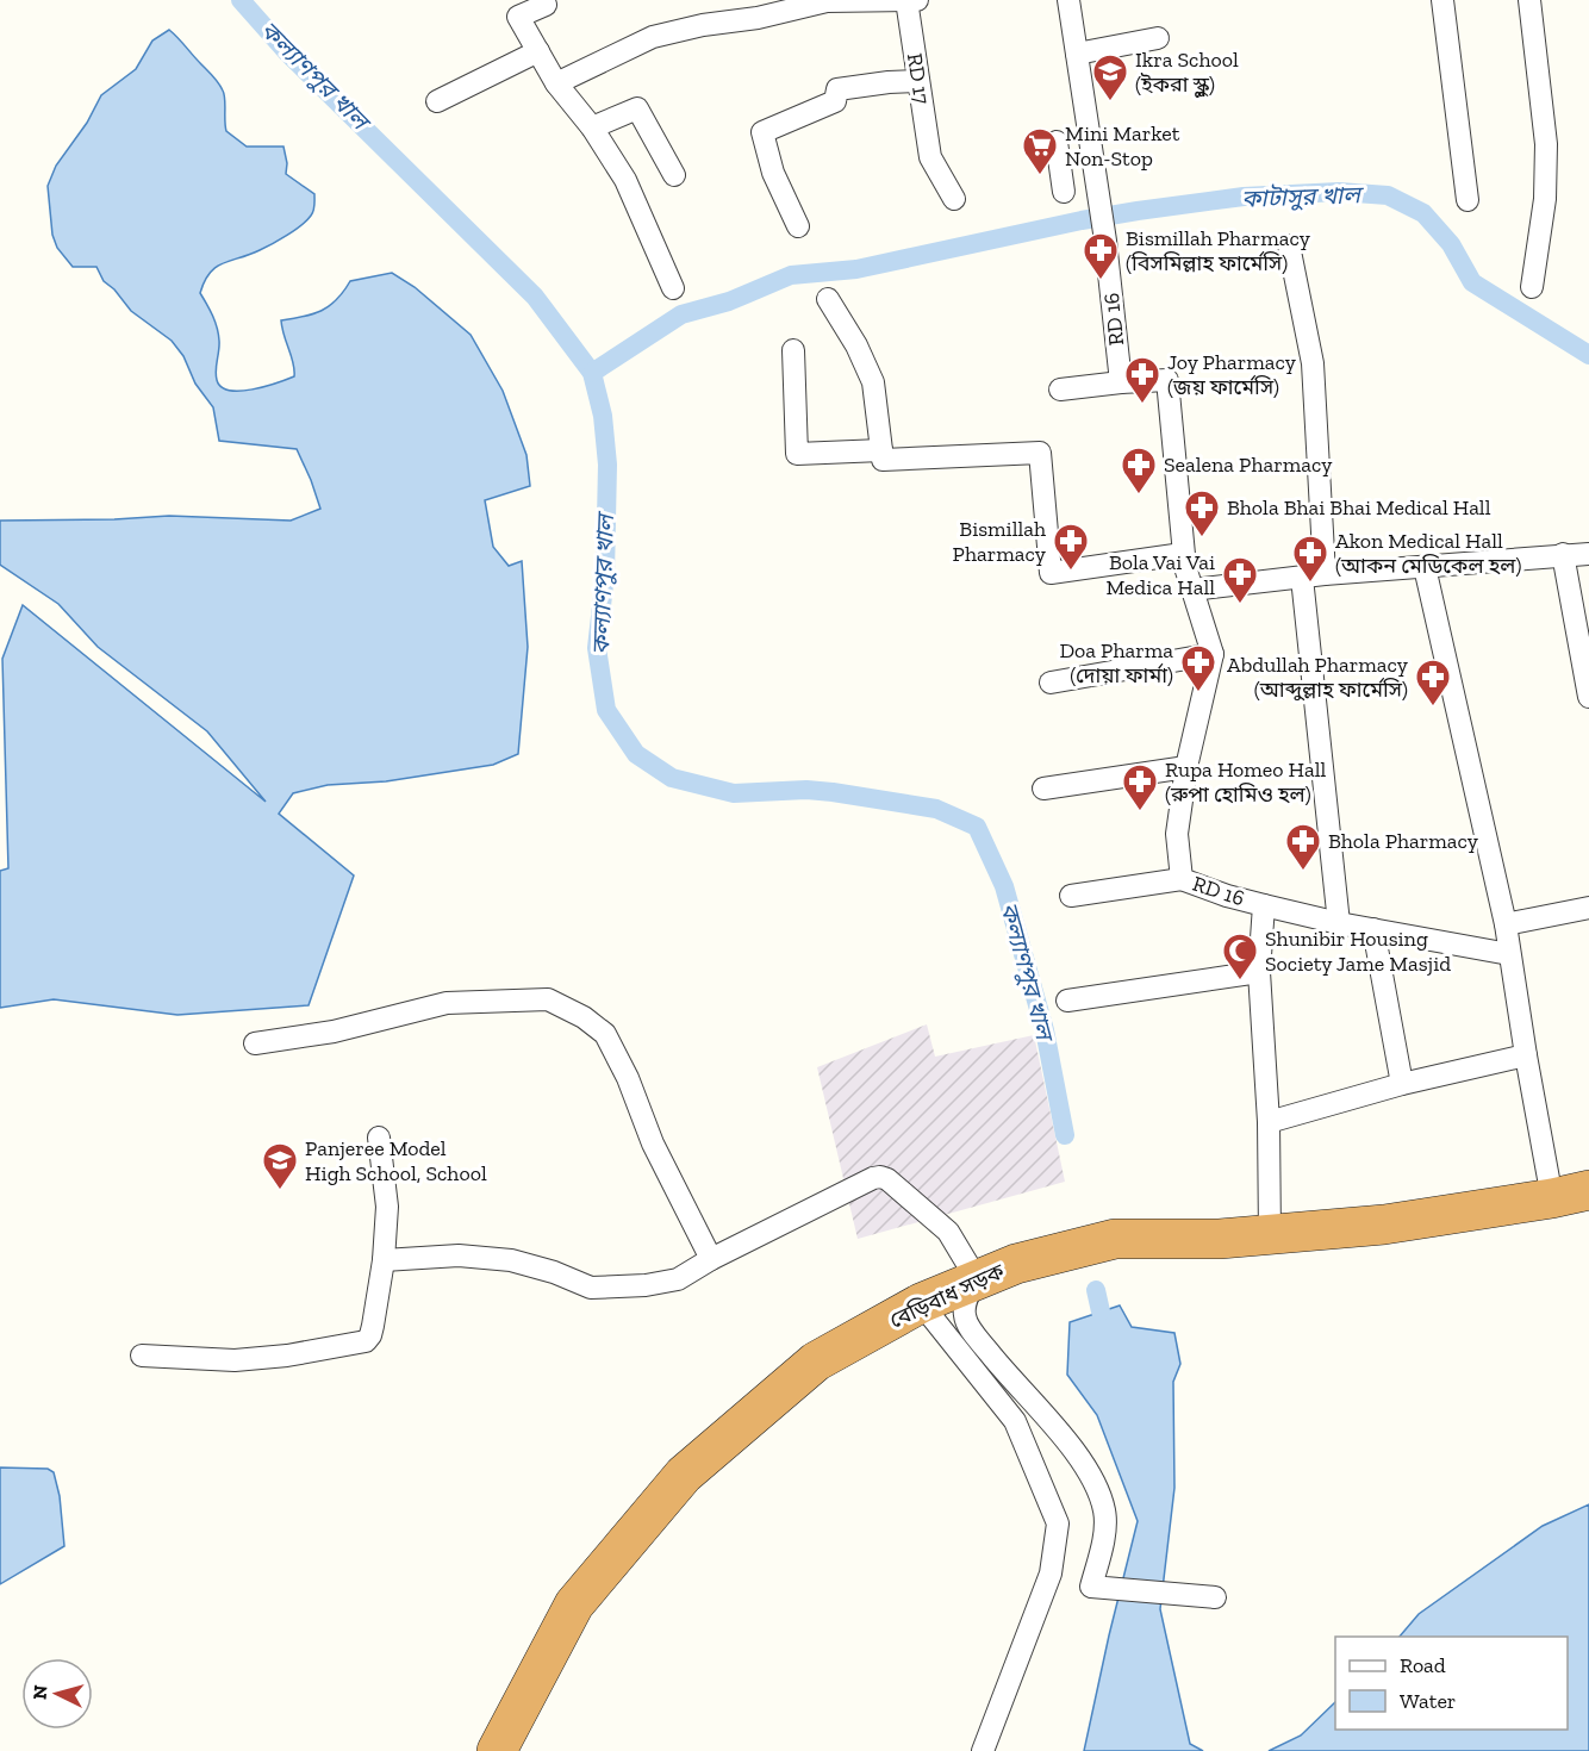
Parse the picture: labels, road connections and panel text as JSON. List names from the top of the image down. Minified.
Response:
{"streets":{"highway":["বেড়িবাধ সড়ক"],"street":["RD 17","RD 16"]},"crossings":[["RD 16","বেড়িবাধ সড়ক"]],"water":["কল্যাণপুর খাল","কাটাসুর খাল"],"places":{"school or university":["Ikra School (ইকরা স্কুল)","Panjeree Model High School, School"],"supermarket":["Mini Market Non-Stop"],"pharmacy":["Bismillah Pharmacy (বিসমিল্লাহ ফার্মেসি)","Joy Pharmacy (জয় ফার্মেসি)","Sealena Pharmacy","Bhola Bhai Bhai Medical Hall","Bismillah Pharmacy","Akon Medical Hall (আকন মেডিকেল হল)","Bola Vai Vai Medica Hall","Doa Pharma (দোয়া ফার্মা)","Abdullah Pharmacy (আব্দুল্লাহ ফার্মেসি)","Rupa Homeo Hall (রুপা হোমিও হল)","Bhola Pharmacy"],"mosque":["Shunibir Housing Society Jame Masjid"]},"legend":["Road","Water"],"north":"left"}
